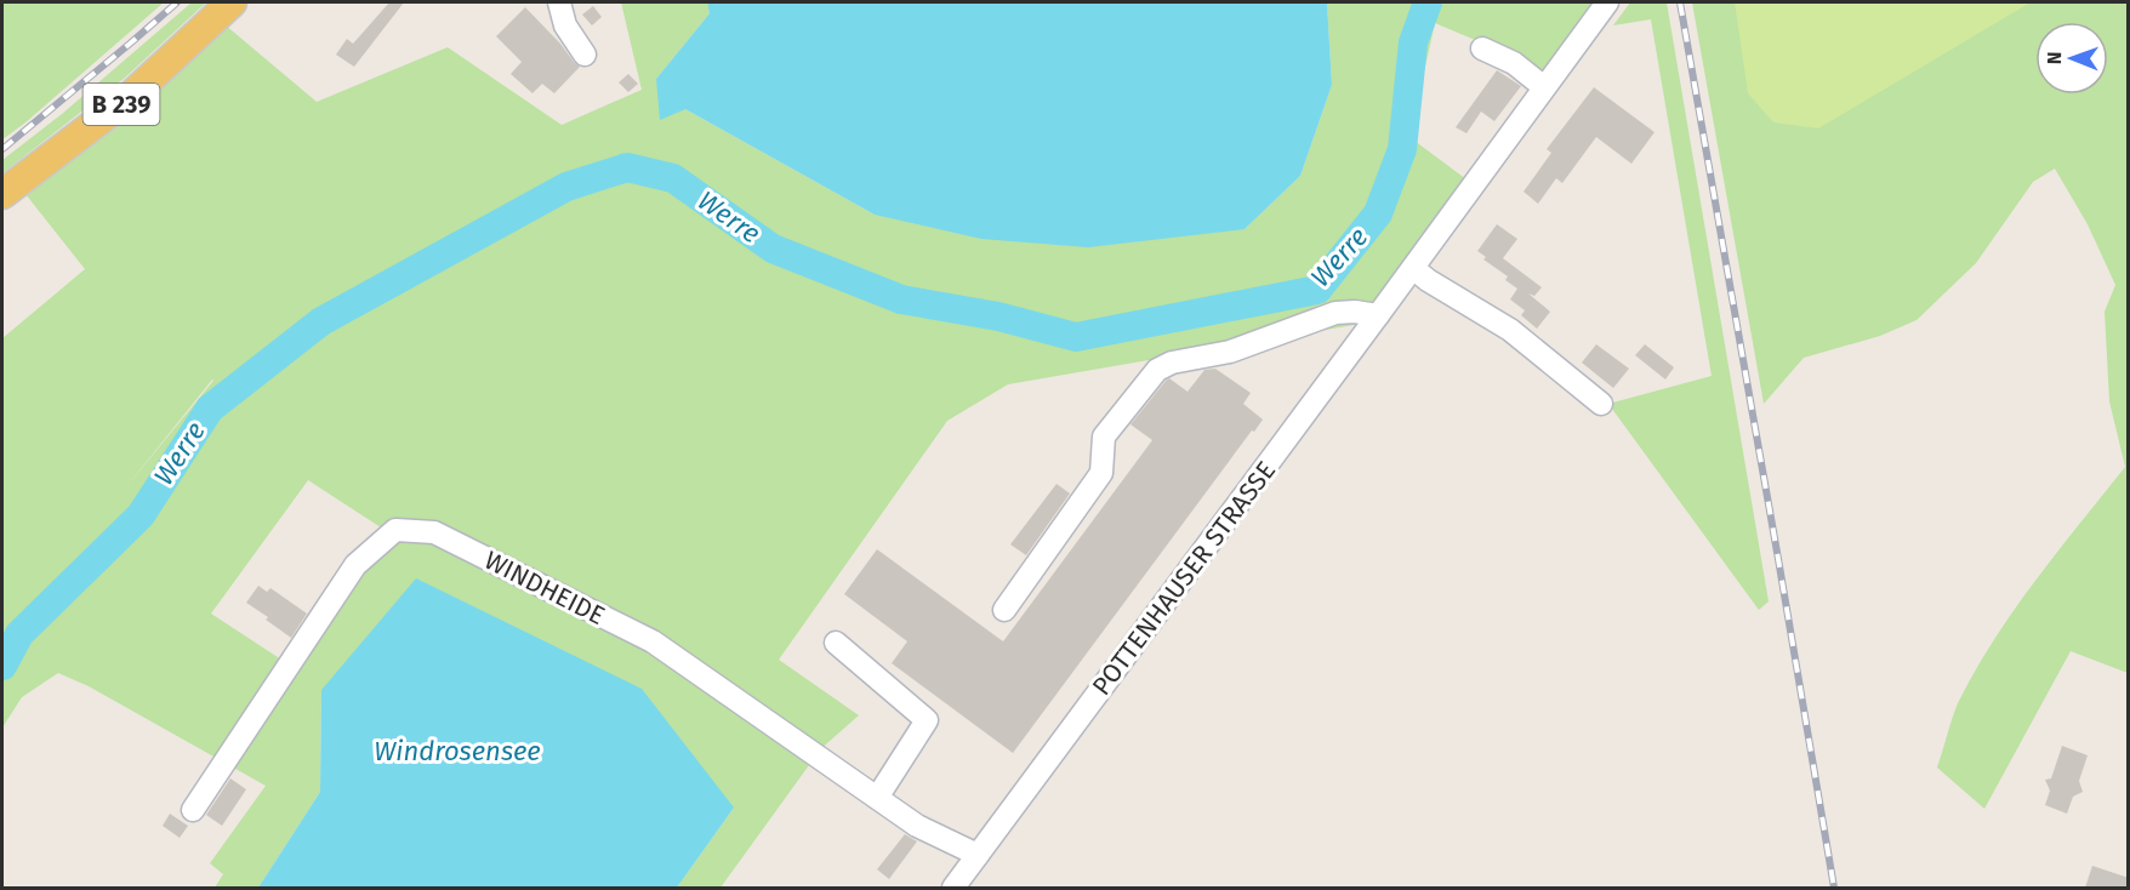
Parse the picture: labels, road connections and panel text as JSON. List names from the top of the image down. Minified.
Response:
{"streets":{"main road":["B 239"],"street":["POTTENHAUSER STRASSE","WINDHEIDE"]},"crossings":[["POTTENHAUSER STRASSE","WINDHEIDE"]],"water":["Werre","Windrosensee"],"north":"left"}
